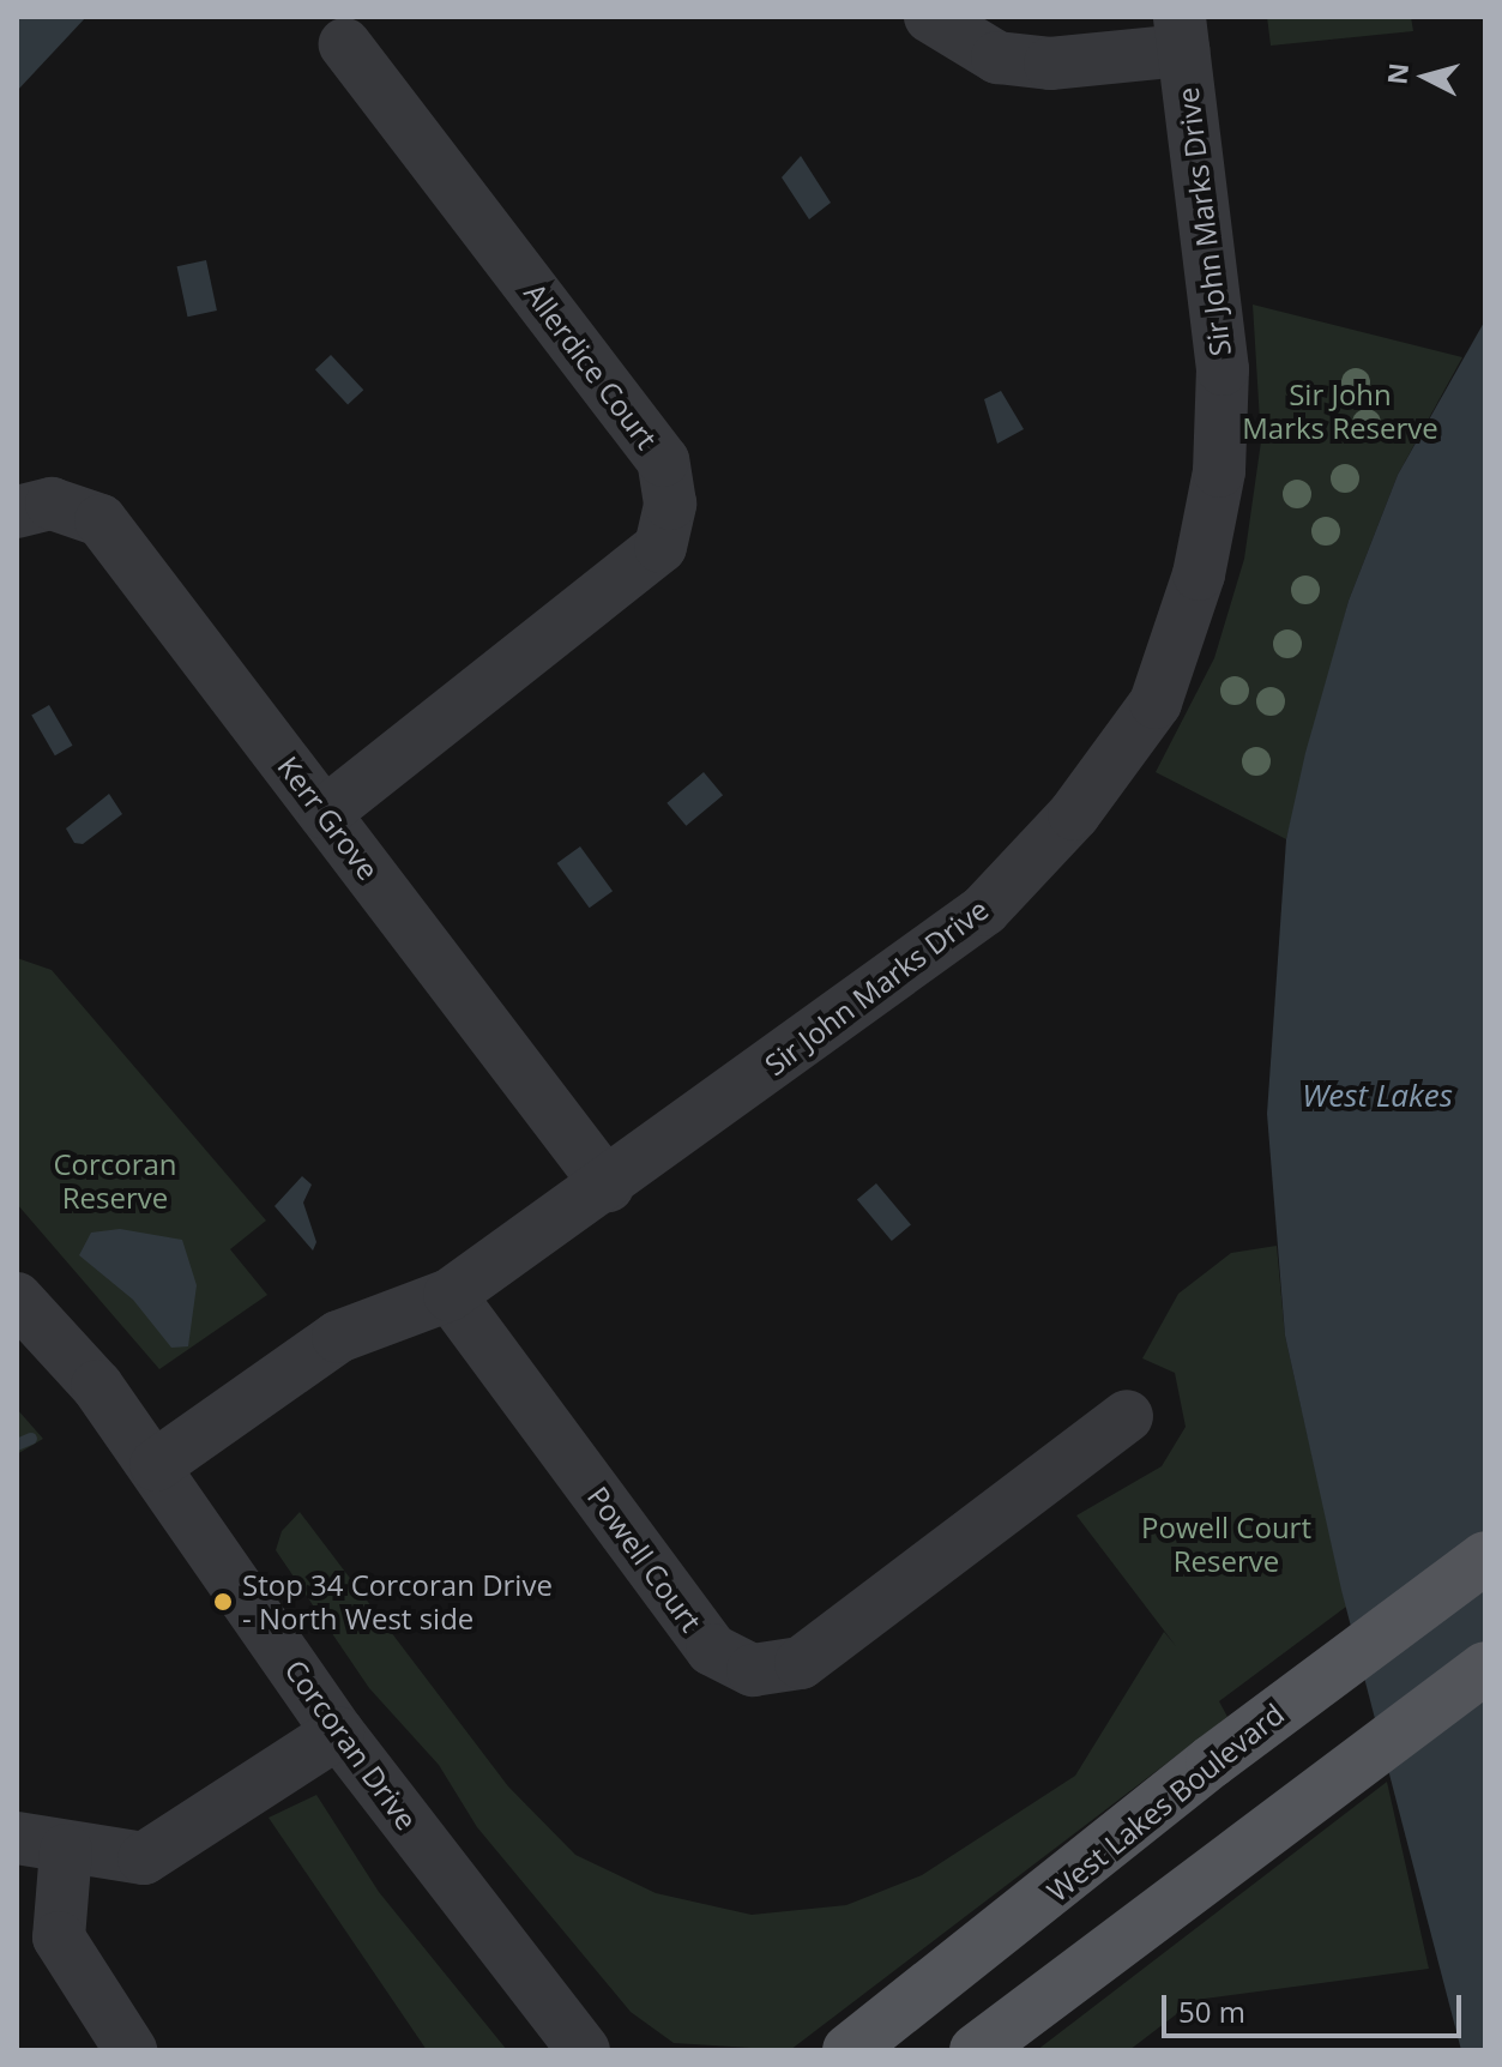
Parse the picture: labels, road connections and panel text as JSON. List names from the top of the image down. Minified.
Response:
{"streets":{"main road":["West Lakes Boulevard"],"street":["Sir John Marks Drive","Allerdice Court","Kerr Grove","Powell Court","Corcoran Drive"]},"crossings":[["Sir John Marks Drive","Kerr Grove"],["Sir John Marks Drive","Powell Court"],["Sir John Marks Drive","Corcoran Drive"],["Allerdice Court","Kerr Grove"]],"water":["West Lakes"],"parks":["Sir John Marks Reserve","Corcoran Reserve","Powell Court Reserve"],"places":["Stop 34 Corcoran Drive - North West side"],"scale_bar":"50 m","north":"left"}
